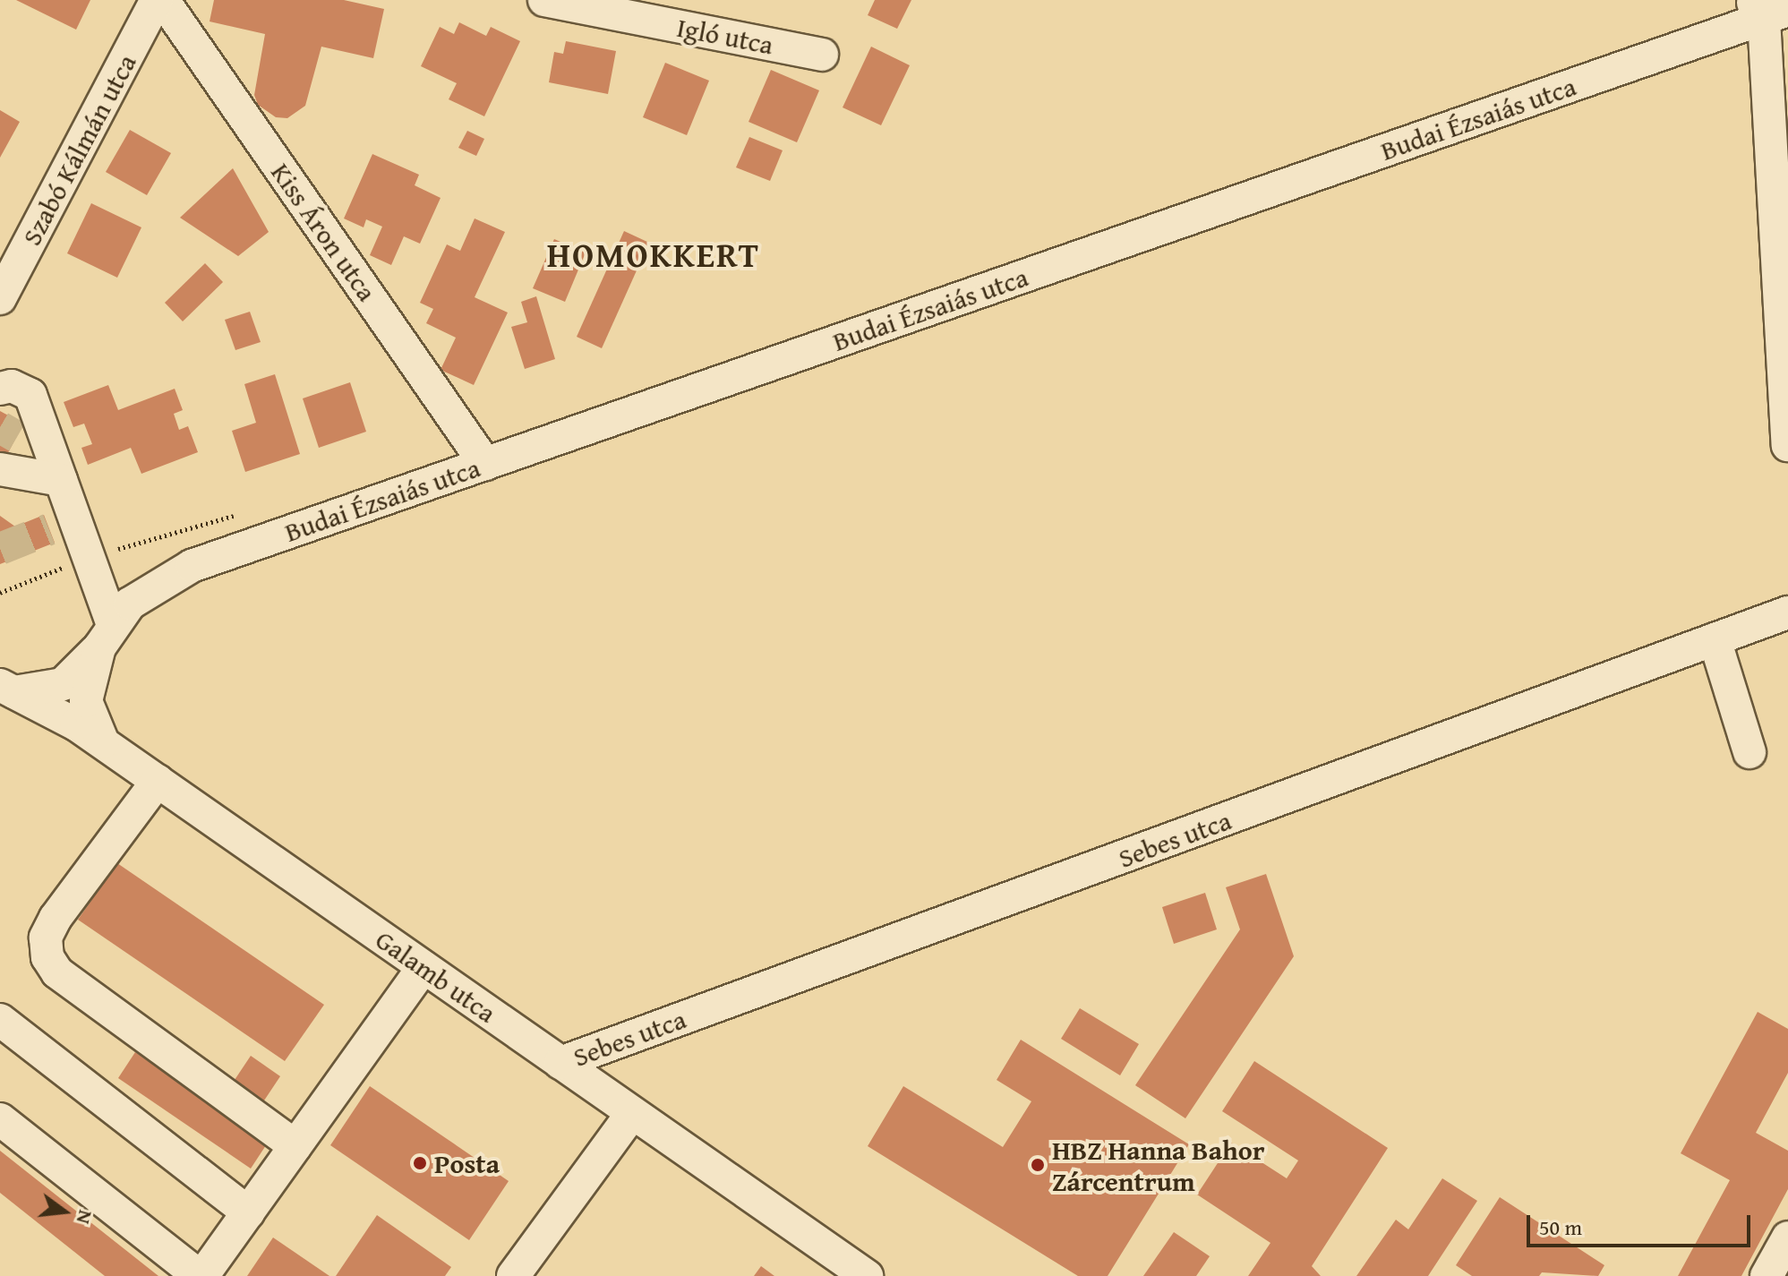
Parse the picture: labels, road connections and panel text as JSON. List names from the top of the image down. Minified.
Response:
{"streets":{"street":["Igló utca","Budai Ézsaiás utca","Szabó Kálmán utca","Kiss Áron utca","Sebes utca","Galamb utca"]},"crossings":[["Budai Ézsaiás utca","Kiss Áron utca"],["Budai Ézsaiás utca","Galamb utca"],["Sebes utca","Galamb utca"]],"districts":["HOMOKKERT"],"places":["Posta","HBZ Hanna Bahor Zárcentrum"],"scale_bar":"50 m","north":"right"}
